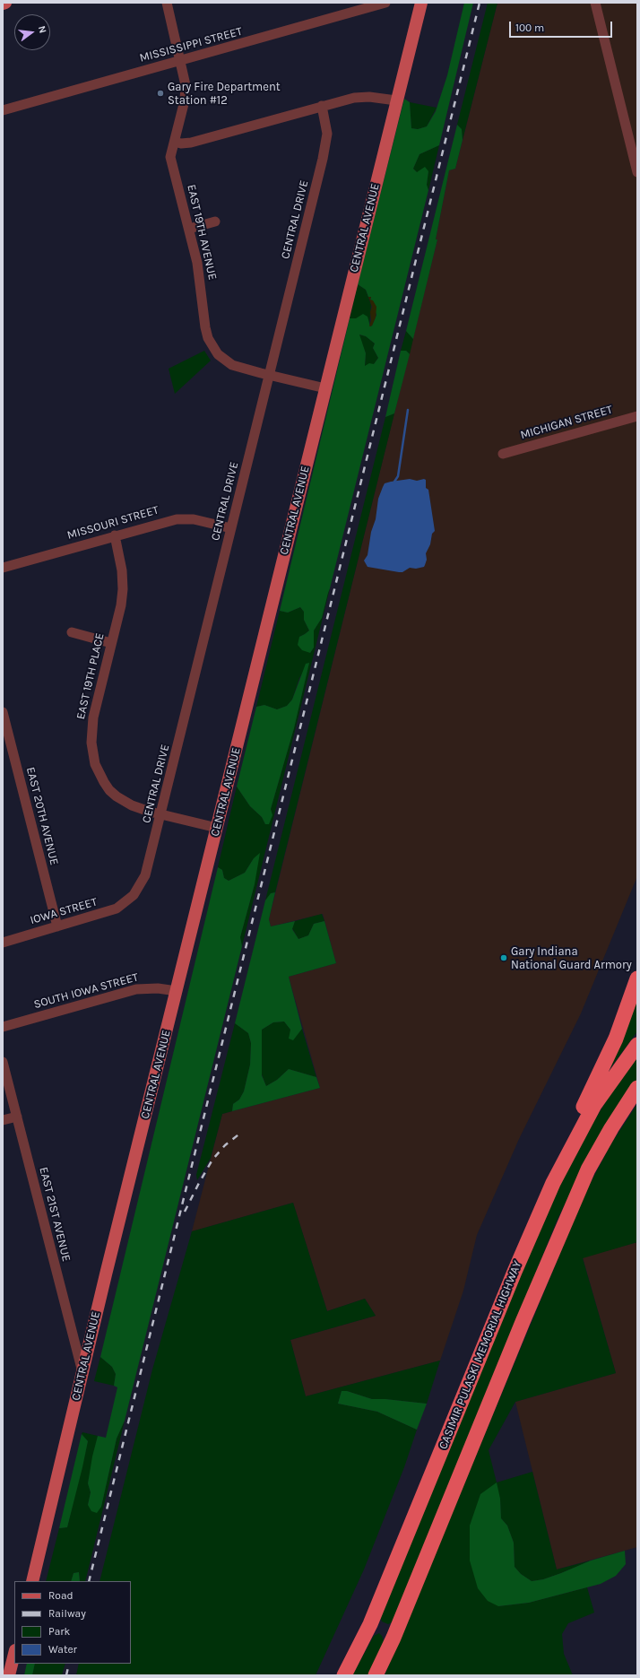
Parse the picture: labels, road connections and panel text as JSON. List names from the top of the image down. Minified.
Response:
{"streets":{"highway":["CASIMIR PULASKI MEMORIAL HIGHWAY"],"main road":["CENTRAL AVENUE"],"street":["MISSISSIPPI STREET","CENTRAL DRIVE","EAST 19TH AVENUE","MICHIGAN STREET","MISSOURI STREET","EAST 19TH PLACE","EAST 20TH AVENUE","IOWA STREET","SOUTH IOWA STREET","EAST 21ST AVENUE"]},"crossings":[["MISSISSIPPI STREET","EAST 19TH AVENUE"],["CENTRAL DRIVE","EAST 19TH AVENUE"],["CENTRAL DRIVE","MISSOURI STREET"],["CENTRAL DRIVE","EAST 19TH PLACE"],["CENTRAL DRIVE","IOWA STREET"],["CENTRAL AVENUE","EAST 19TH AVENUE"],["CENTRAL AVENUE","EAST 19TH PLACE"],["CENTRAL AVENUE","SOUTH IOWA STREET"],["CENTRAL AVENUE","EAST 21ST AVENUE"],["MISSOURI STREET","EAST 19TH PLACE"],["EAST 20TH AVENUE","IOWA STREET"]],"places":["Gary Fire Department Station #12","Gary Indiana National Guard Armory"],"legend":["Road","Railway","Park","Water"],"scale_bar":"100 m","north":"right"}
